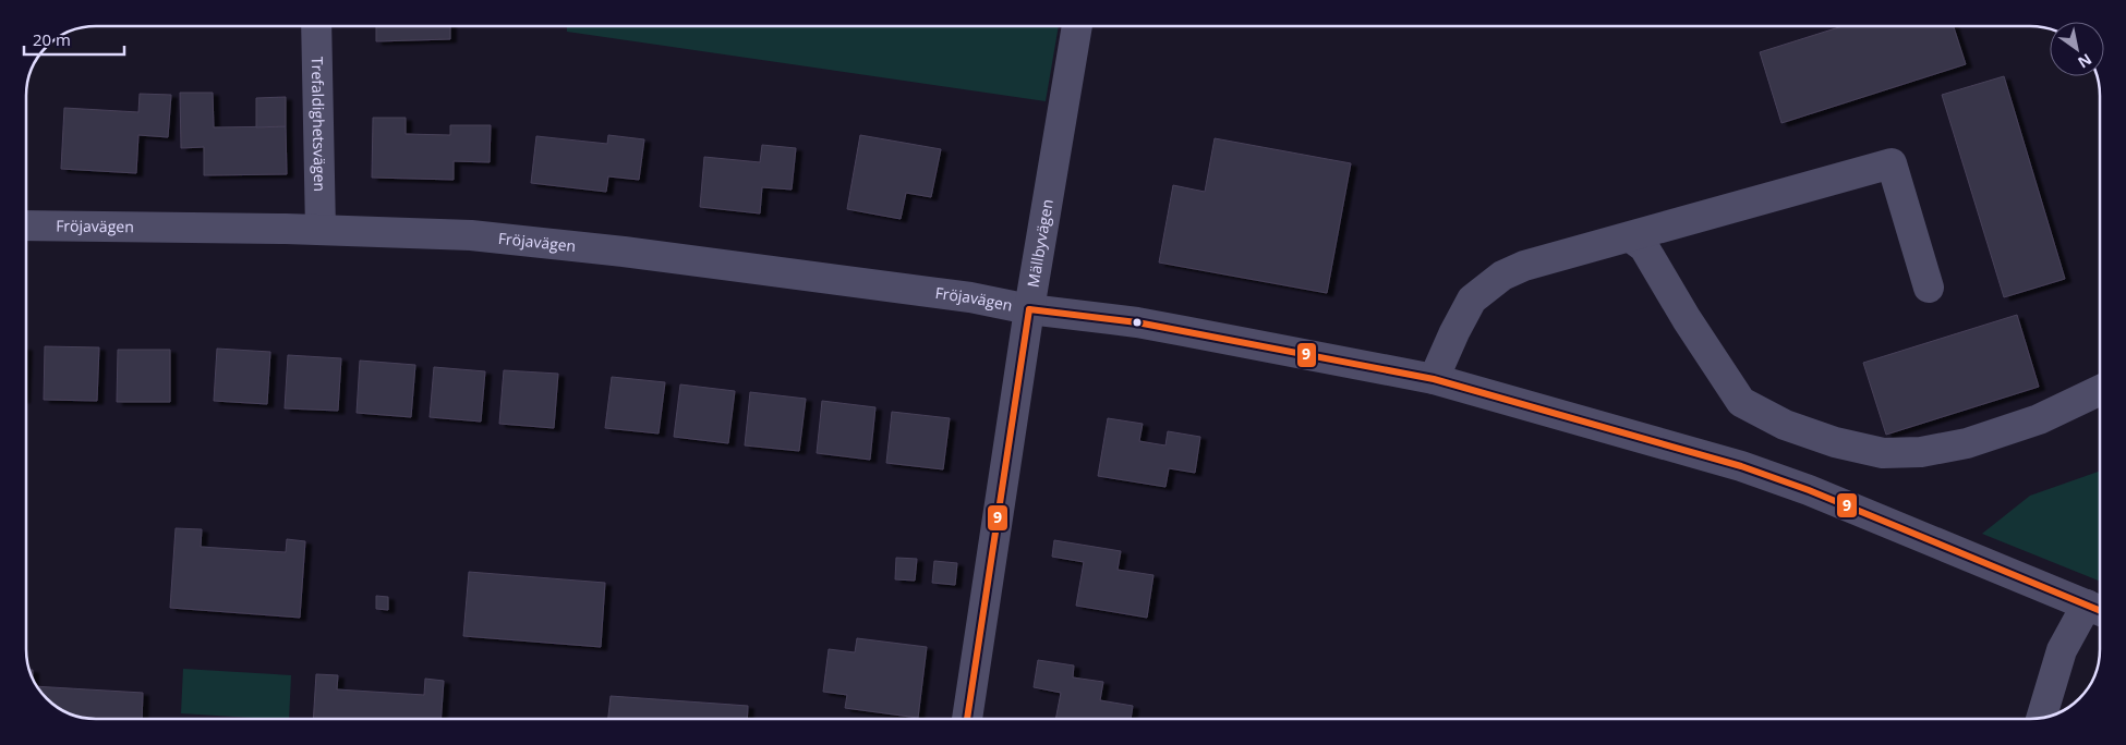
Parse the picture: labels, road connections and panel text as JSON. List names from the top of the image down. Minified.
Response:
{"streets":{"street":["Trefaldighetsvägen","Fröjavägen","Mällbyvägen"]},"crossings":[["Trefaldighetsvägen","Fröjavägen"],["Fröjavägen","Mällbyvägen"]],"lines":["transit line 9"],"scale_bar":"20 m","north":"bottom right"}
